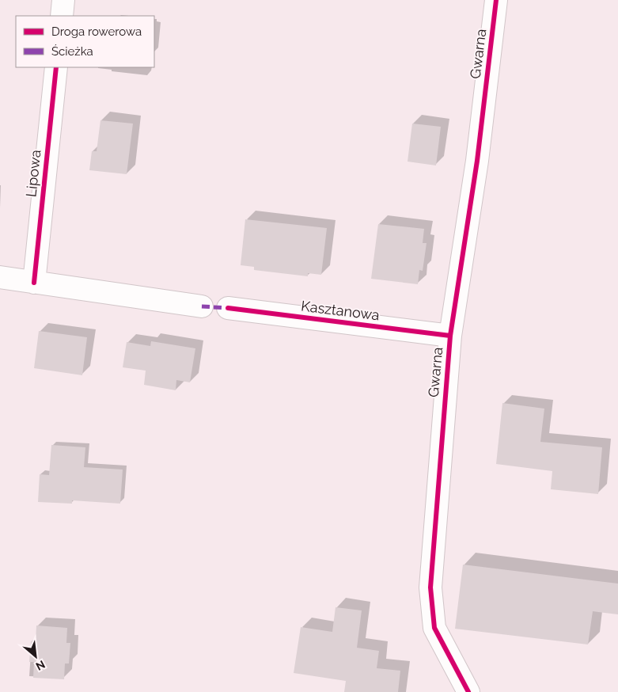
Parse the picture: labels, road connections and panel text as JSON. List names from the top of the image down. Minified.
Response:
{"streets":{"street":["Gwarna","Lipowa","Kasztanowa"]},"crossings":[["Gwarna","Kasztanowa"]],"legend":["Droga rowerowa","Ścieżka"],"north":"bottom right"}
